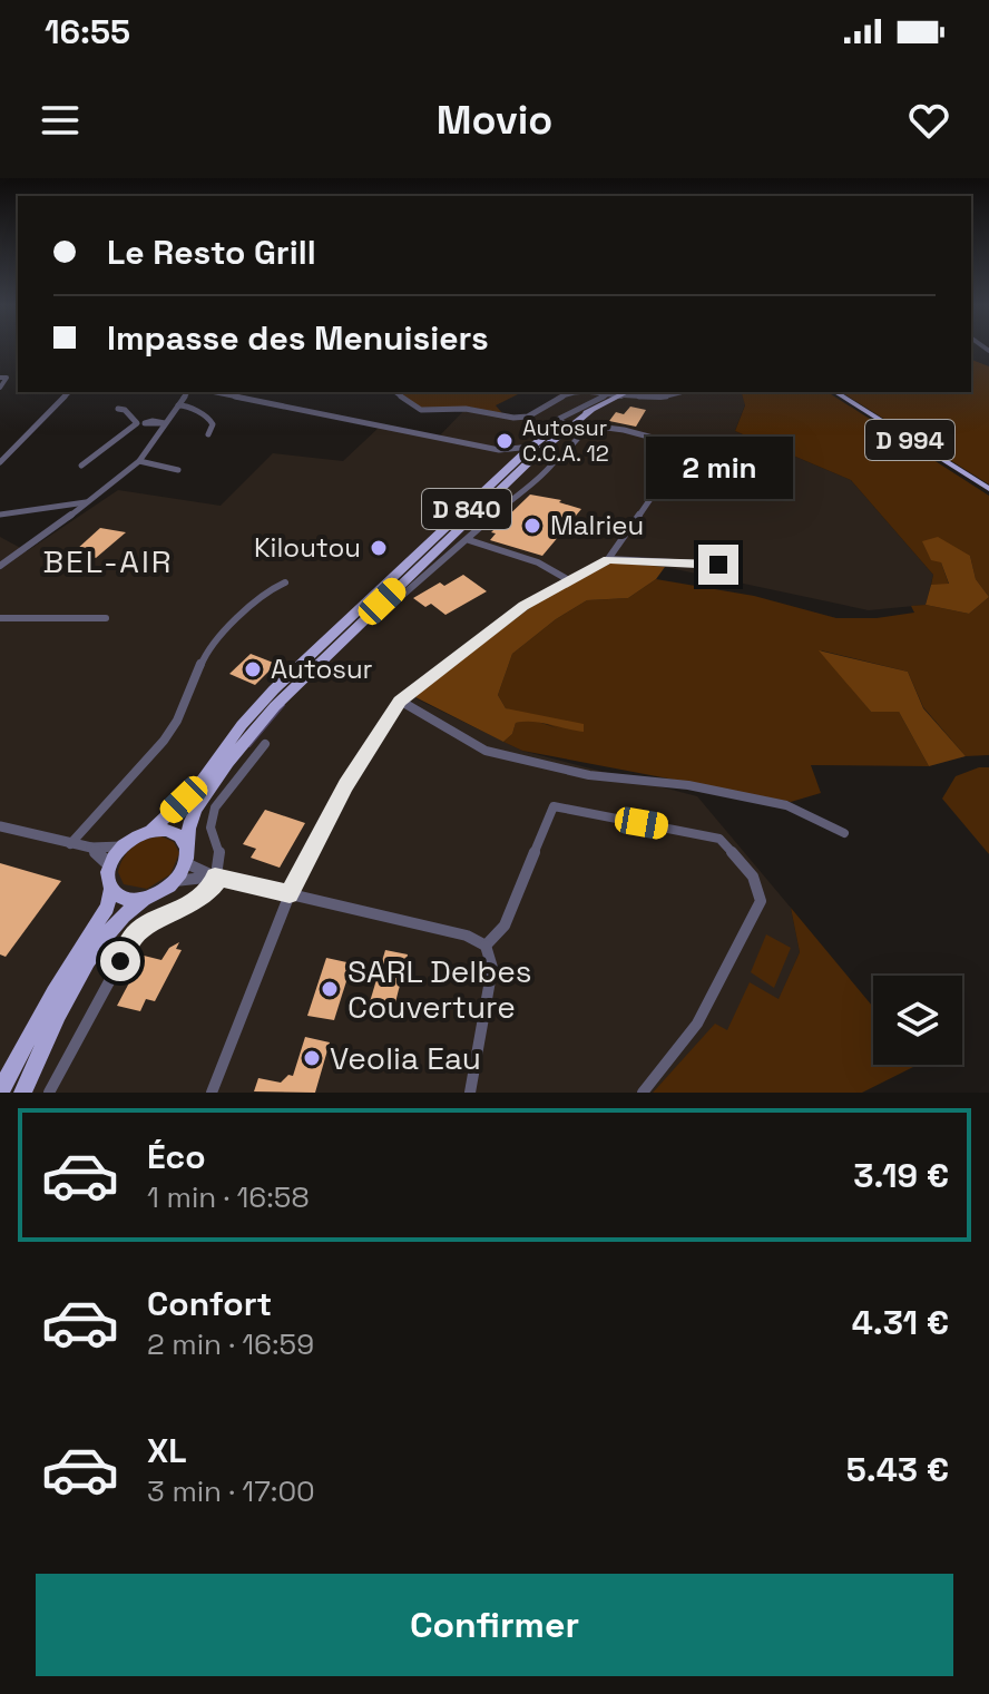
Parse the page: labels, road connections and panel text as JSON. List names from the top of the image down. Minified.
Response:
{"streets":{"main road":["D 994","D 840"]},"districts":["BEL-AIR"],"places":["Autosur C.C.A. 12","Malrieu","Kiloutou","Autosur","SARL Delbes Couverture","Veolia Eau"],"page":{"status":"16:55","header":"Movio","banner":["Le Resto Grill","Impasse des Menuisiers"],"bubble":"2 min","list":[{"name":"Éco","note":"1 min · 16:58","value":"3.19 €"},{"name":"Confort","note":"2 min · 16:59","value":"4.31 €"},{"name":"XL","note":"3 min · 17:00","value":"5.43 €"}],"buttons":"Confirmer"}}
